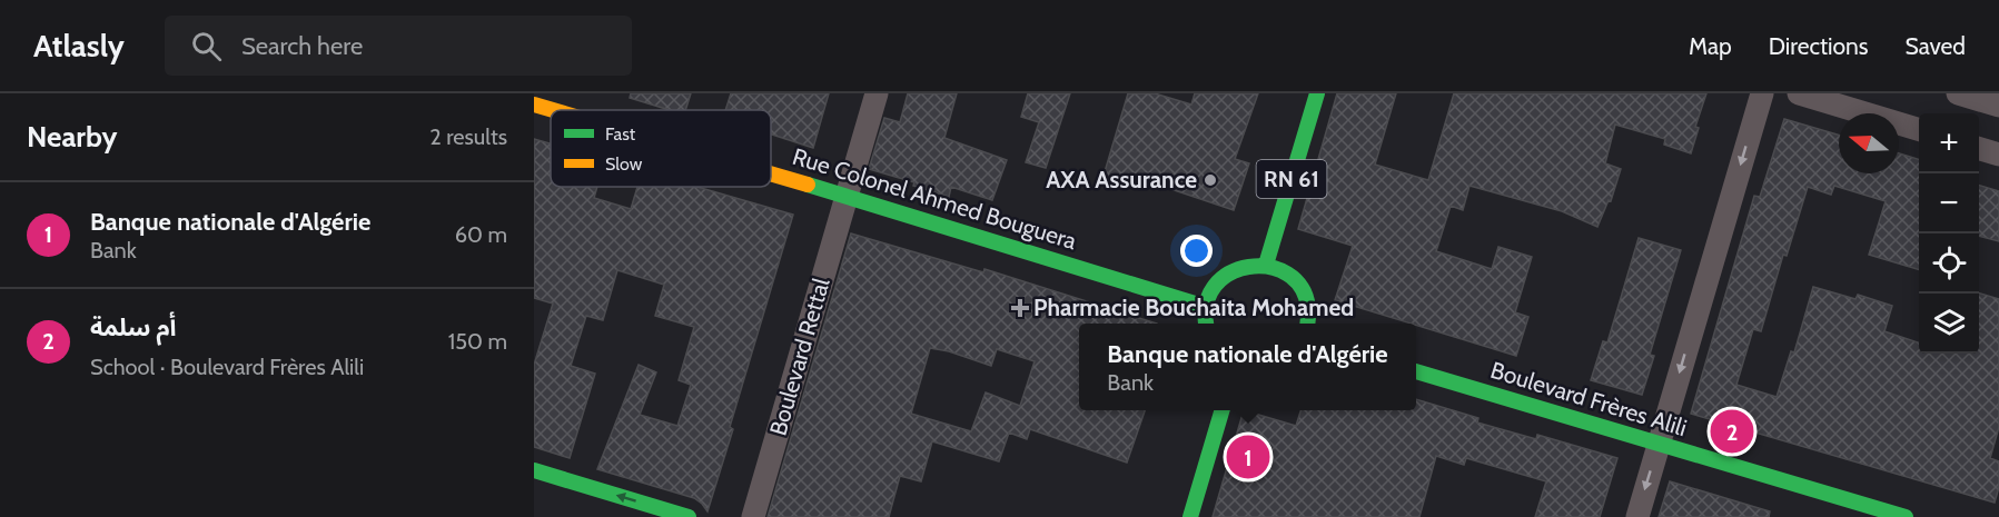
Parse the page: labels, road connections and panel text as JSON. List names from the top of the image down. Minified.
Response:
{"streets":{"main road":["RN 61","Rue Colonel Ahmed Bouguera","Boulevard Frères Alili"],"street":["Boulevard Rettal"]},"crossings":[["Rue Colonel Ahmed Bouguera","Boulevard Rettal"]],"places":{"other":["AXA Assurance"],"health":["Pharmacie Bouchaita Mohamed"]},"legend":["Fast","Slow"],"north":"left","page":{"header":"Atlasly","search":"Search here","nav":["Map","Directions","Saved"],"heading":["Nearby","2 results"],"map_buttons":["+","−"],"list":[{"mark":"1","name":"Banque nationale d'Algérie","note":"Bank","value":"60 m"},{"mark":"2","name":"أم سلمة","note":"School · Boulevard Frères Alili","value":"150 m"}],"popup":["Banque nationale d'Algérie","Bank"],"pins":["2","1"]}}
